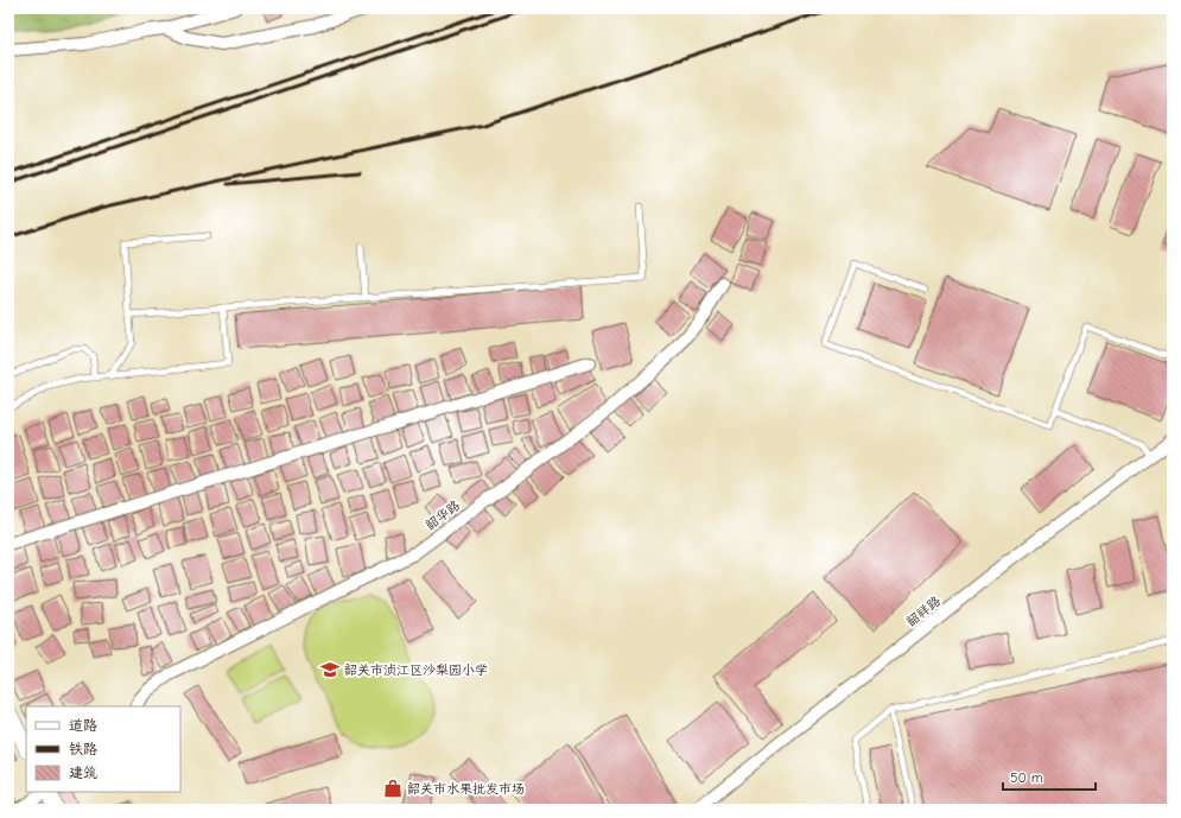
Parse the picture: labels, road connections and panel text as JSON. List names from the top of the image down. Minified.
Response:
{"streets":{"street":["韶华路","韶祥路"]},"places":{"school or university":["韶关市浈江区沙梨园小学"],"shop":["韶关市水果批发市场"]},"legend":["道路","铁路","建筑"],"scale_bar":"50 m"}
